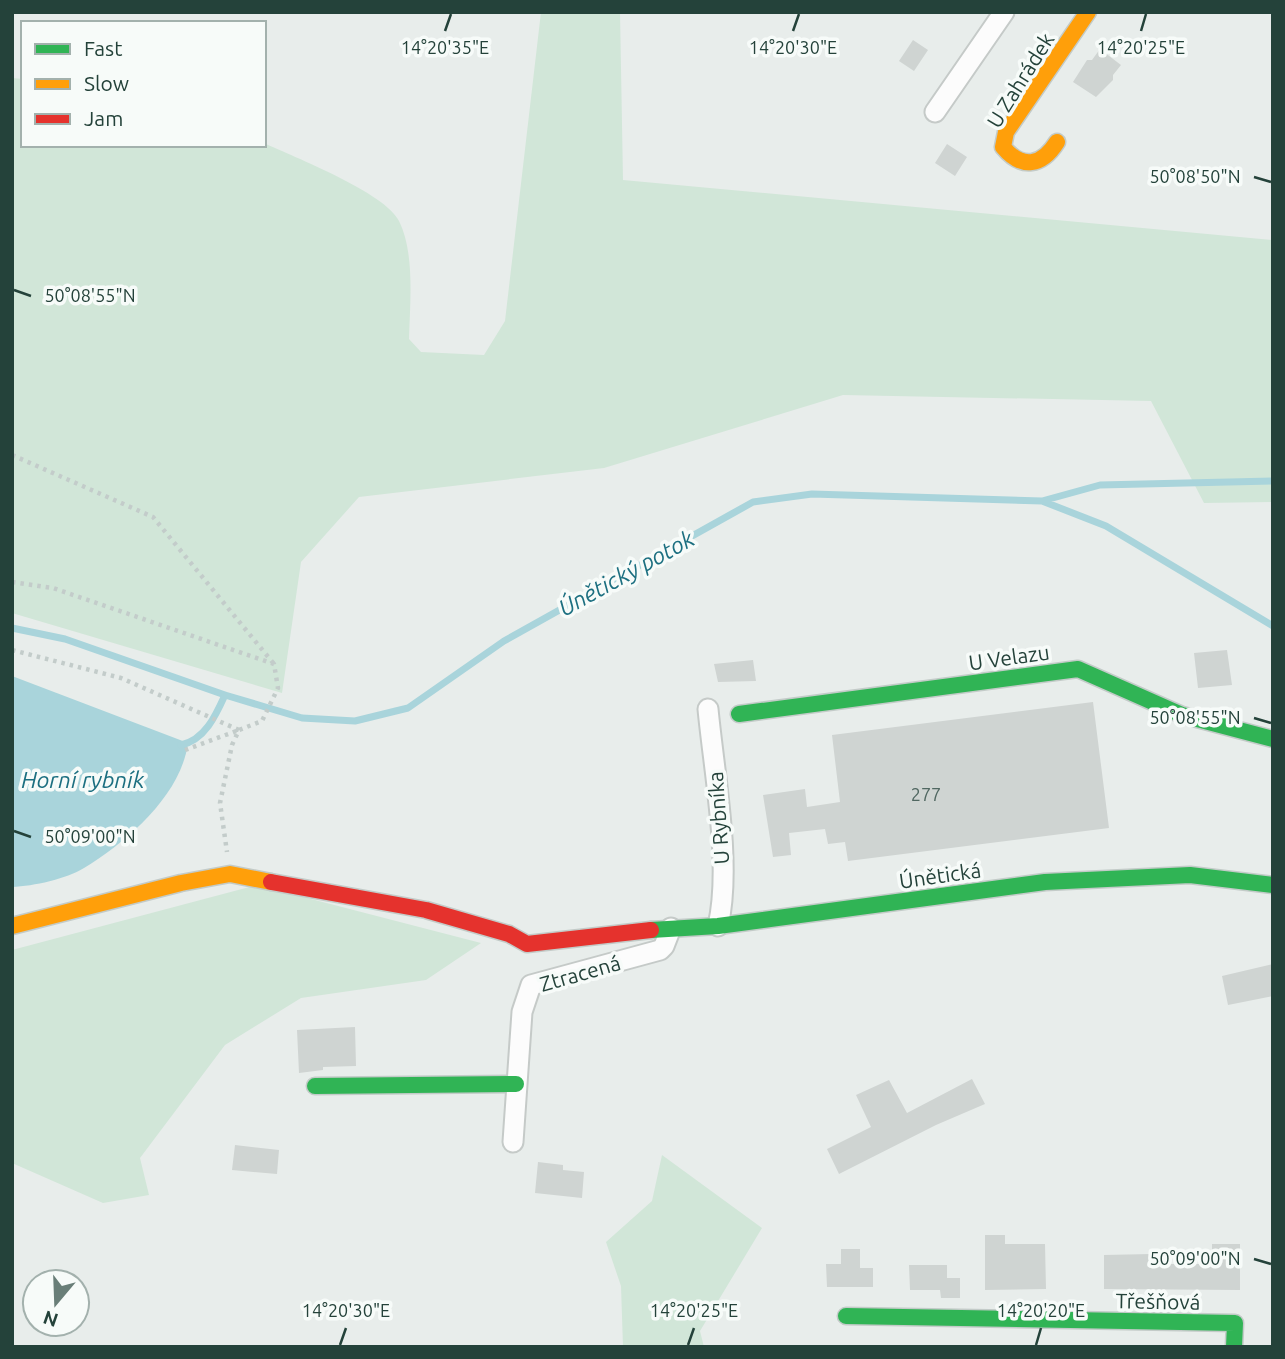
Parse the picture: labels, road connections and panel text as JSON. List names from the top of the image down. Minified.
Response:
{"streets":{"street":["U Zahrádek","U Velazu","U Rybníka","Únětická","Ztracená","Třešňová"]},"crossings":[["U Rybníka","Únětická"],["Únětická","Ztracená"]],"water":["Únětický potok","Horní rybník"],"house_numbers":["277"],"legend":["Fast","Slow","Jam"],"north":"bottom","coordinates":["14°20'35\"E","14°20'30\"E","14°20'25\"E","50°08'50\"N","50°08'55\"N","50°09'00\"N","14°20'20\"E"]}
